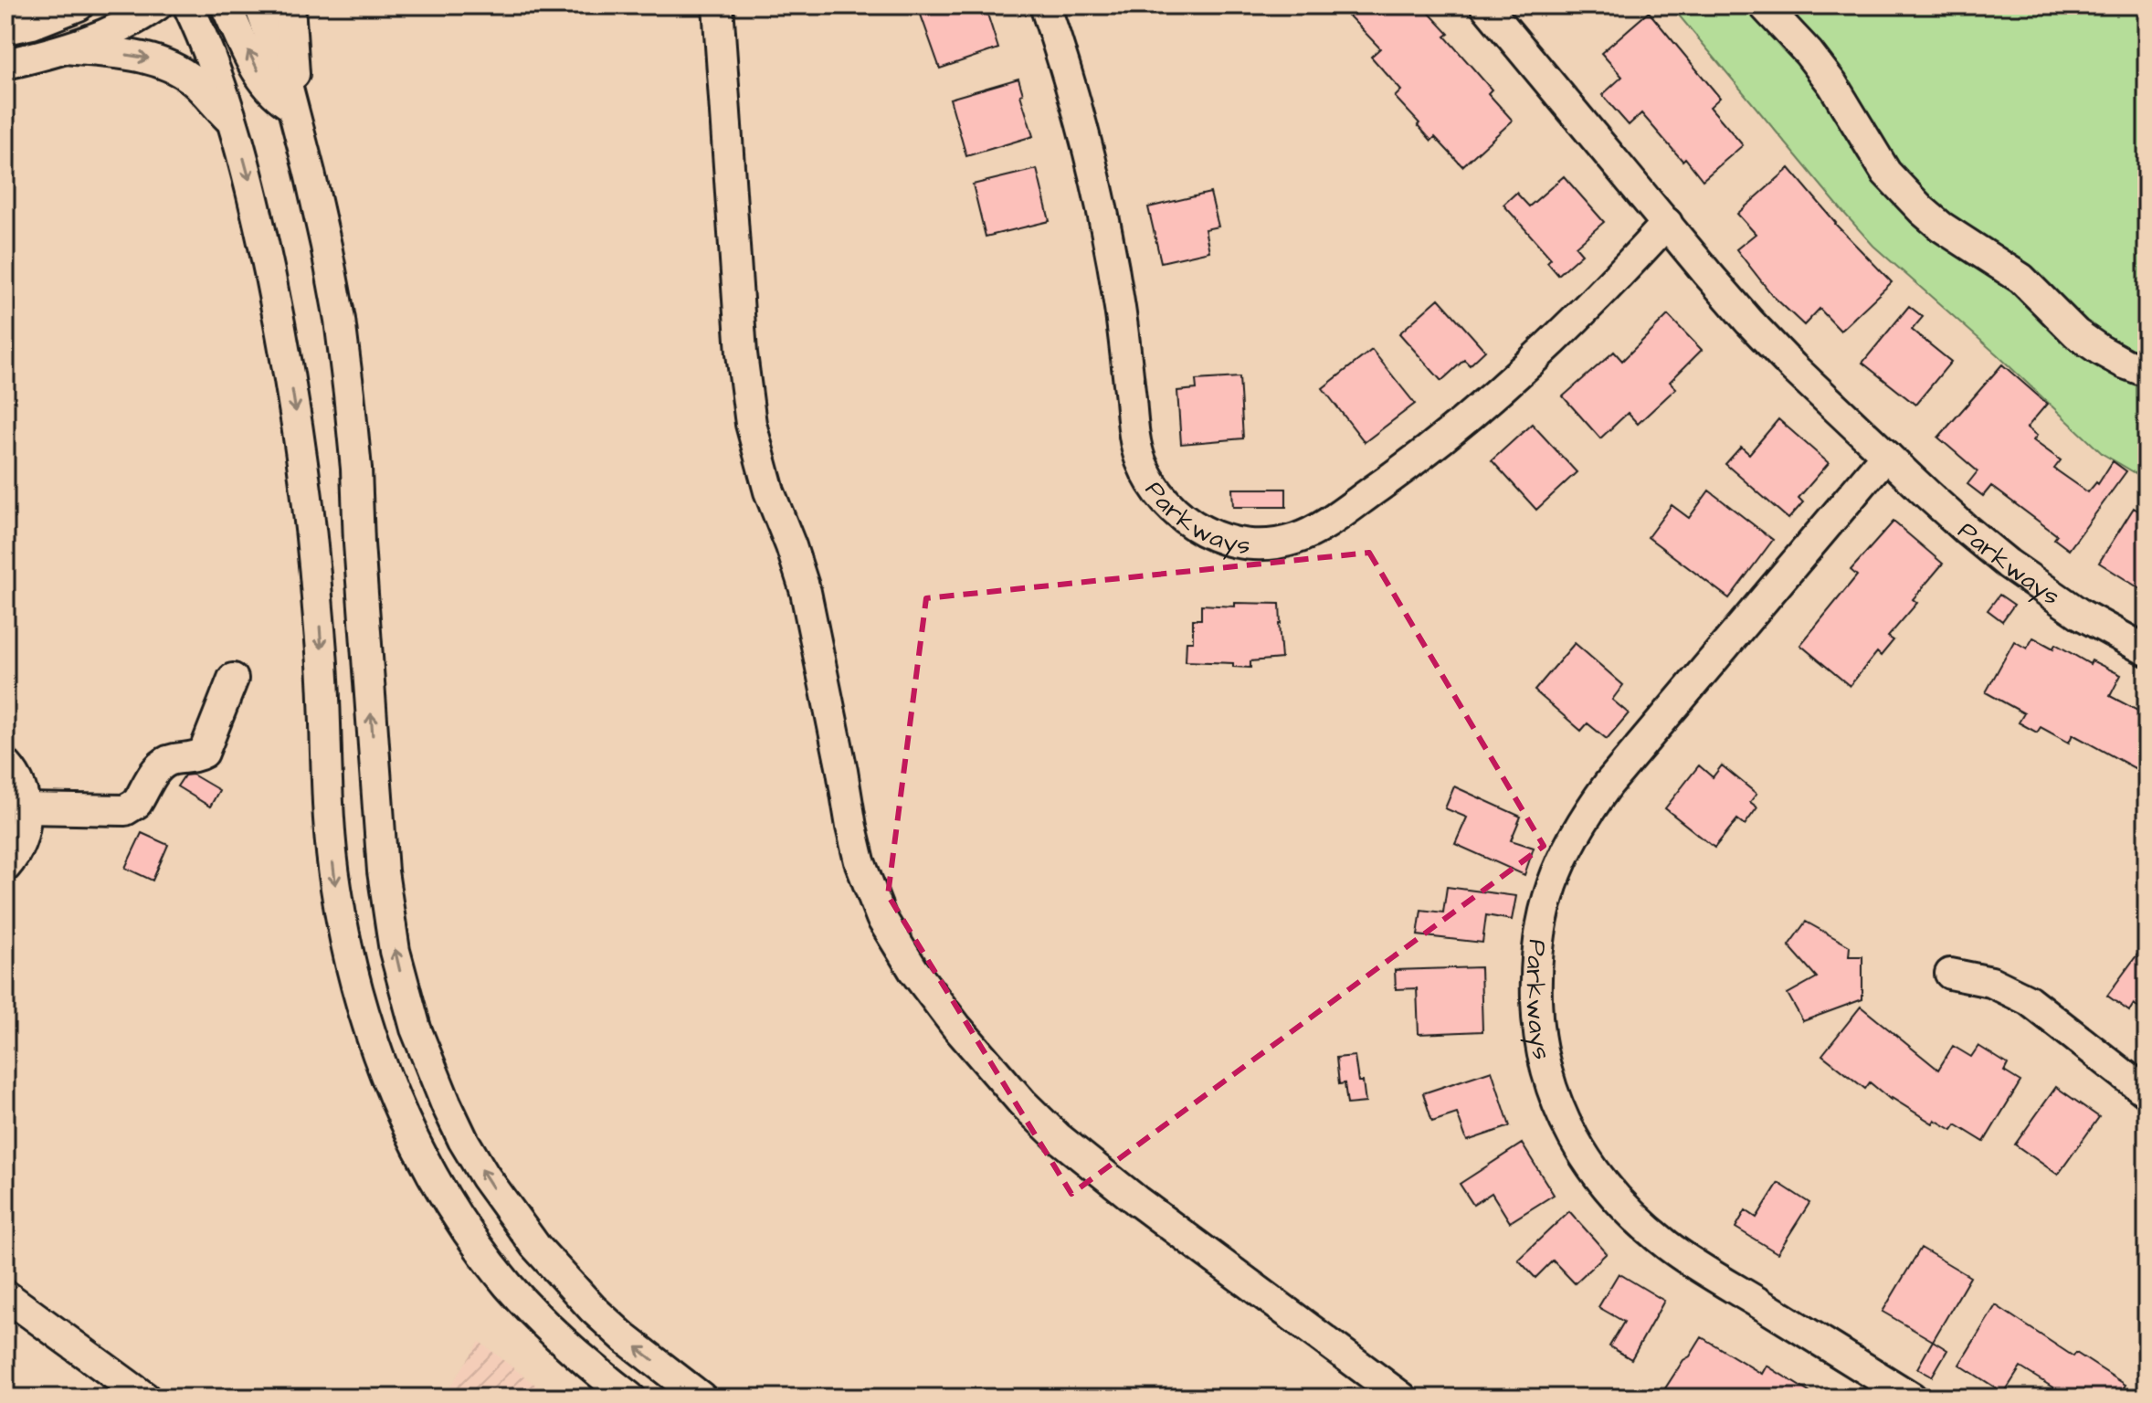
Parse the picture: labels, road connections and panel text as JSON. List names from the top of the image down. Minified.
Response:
{"streets":{"street":["Parkways"]}}
